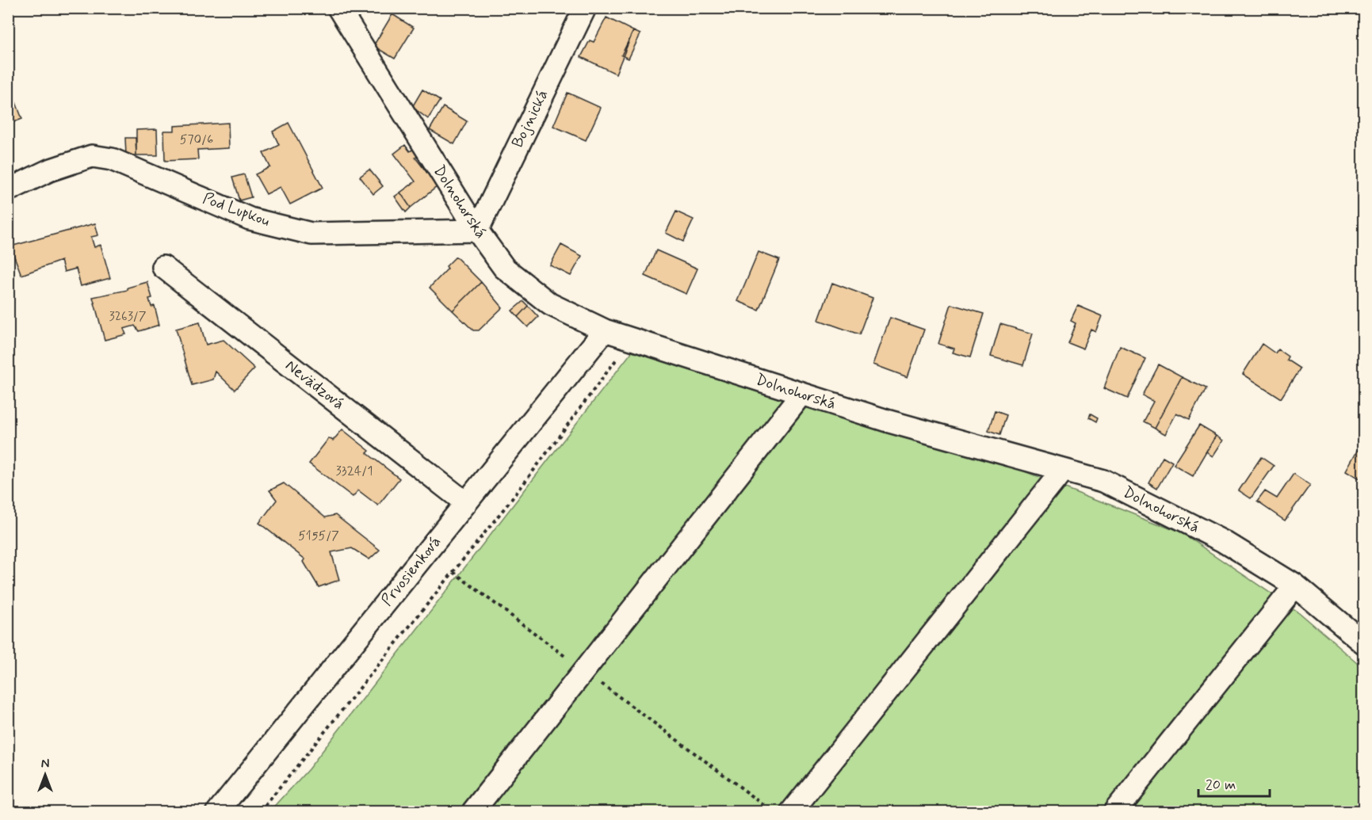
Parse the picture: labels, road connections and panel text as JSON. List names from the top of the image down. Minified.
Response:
{"streets":{"street":["Bojnická","Dolnohorská","Pod Lupkou","Nevädzová","Prvosienková"]},"crossings":[["Bojnická","Dolnohorská"],["Bojnická","Pod Lupkou"],["Dolnohorská","Pod Lupkou"],["Dolnohorská","Prvosienková"],["Nevädzová","Prvosienková"]],"house_numbers":["570/6","3263/7","3324/1","5155/7"],"scale_bar":"20 m","north":"top"}
